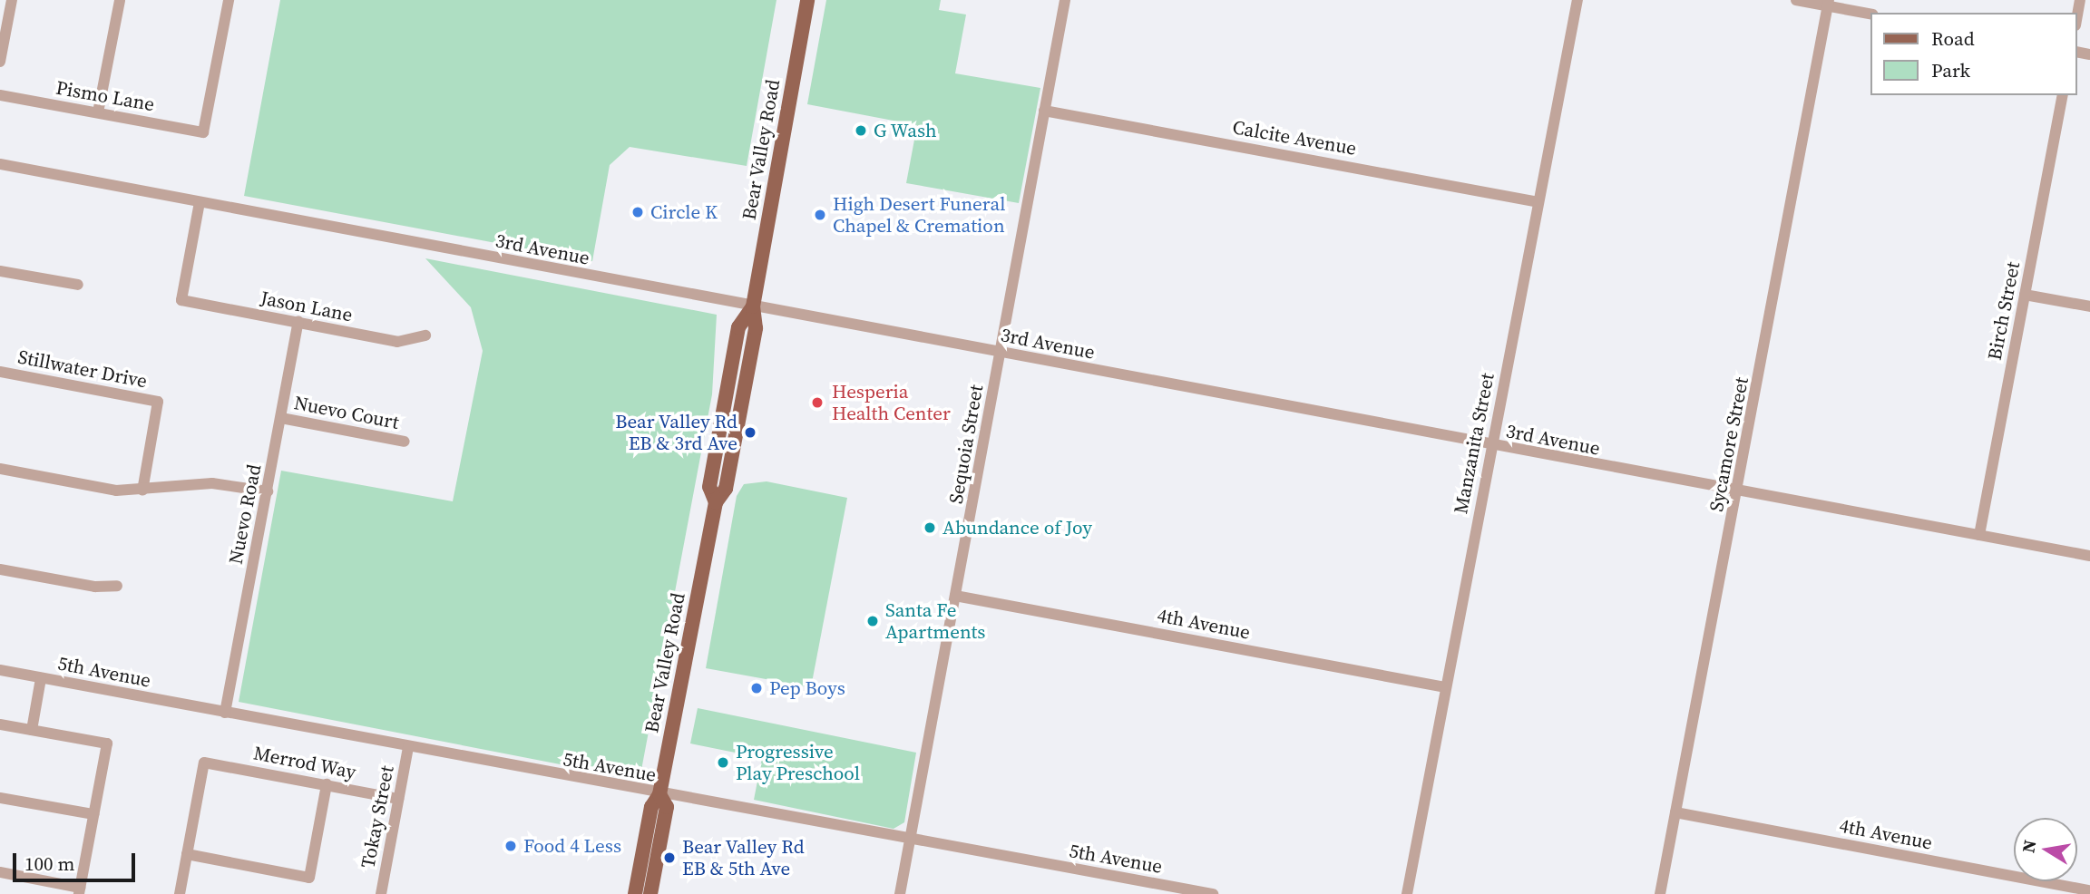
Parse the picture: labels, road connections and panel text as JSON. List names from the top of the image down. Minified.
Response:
{"streets":{"main road":["Bear Valley Road"],"street":["Pismo Lane","Calcite Avenue","3rd Avenue","Jason Lane","Birch Street","Stillwater Drive","Nuevo Court","Manzanita Street","Sequoia Street","Sycamore Street","Nuevo Road","4th Avenue","5th Avenue","Merrod Way","Tokay Street"]},"crossings":[["Calcite Avenue","Manzanita Street"],["Calcite Avenue","Sequoia Street"],["Bear Valley Road","3rd Avenue"],["Bear Valley Road","5th Avenue"],["3rd Avenue","Jason Lane"],["3rd Avenue","Birch Street"],["3rd Avenue","Manzanita Street"],["3rd Avenue","Sequoia Street"],["3rd Avenue","Sycamore Street"],["Jason Lane","Nuevo Road"],["Nuevo Court","Nuevo Road"],["Manzanita Street","4th Avenue"],["Sequoia Street","4th Avenue"],["Sequoia Street","5th Avenue"],["Sycamore Street","4th Avenue"],["Nuevo Road","5th Avenue"],["5th Avenue","Tokay Street"],["Merrod Way","Tokay Street"]],"places":["G Wash","Circle K","High Desert Funeral Chapel & Cremation","Hesperia Health Center","Bear Valley Rd EB & 3rd Ave","Abundance of Joy","Santa Fe Apartments","Pep Boys","Progressive Play Preschool","Food 4 Less","Bear Valley Rd EB & 5th Ave"],"legend":["Road","Park"],"scale_bar":"100 m","north":"left"}
